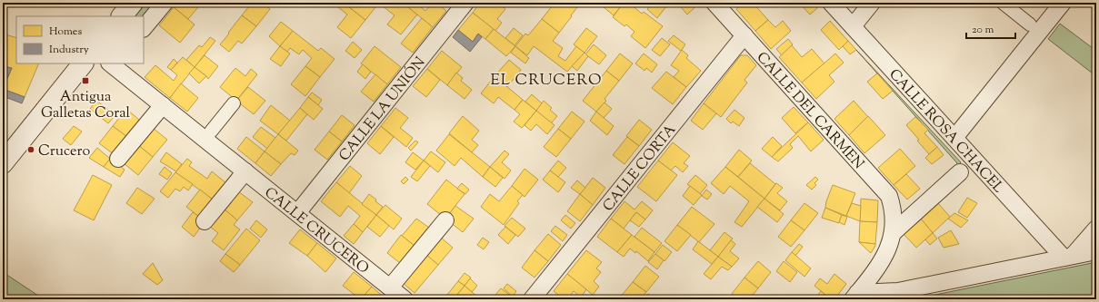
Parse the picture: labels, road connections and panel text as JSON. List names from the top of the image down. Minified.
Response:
{"streets":{"street":["CALLE LA UNIÓN","CALLE DEL CARMEN","CALLE ROSA CHACEL","CALLE CORTA","CALLE CRUCERO"]},"crossings":[["CALLE LA UNIÓN","CALLE CRUCERO"],["CALLE DEL CARMEN","CALLE CORTA"]],"districts":["EL CRUCERO"],"places":{"transit":["Antigua Galletas Coral"],"other":["Crucero"]},"legend":["Homes","Industry"],"scale_bar":"20 m"}
